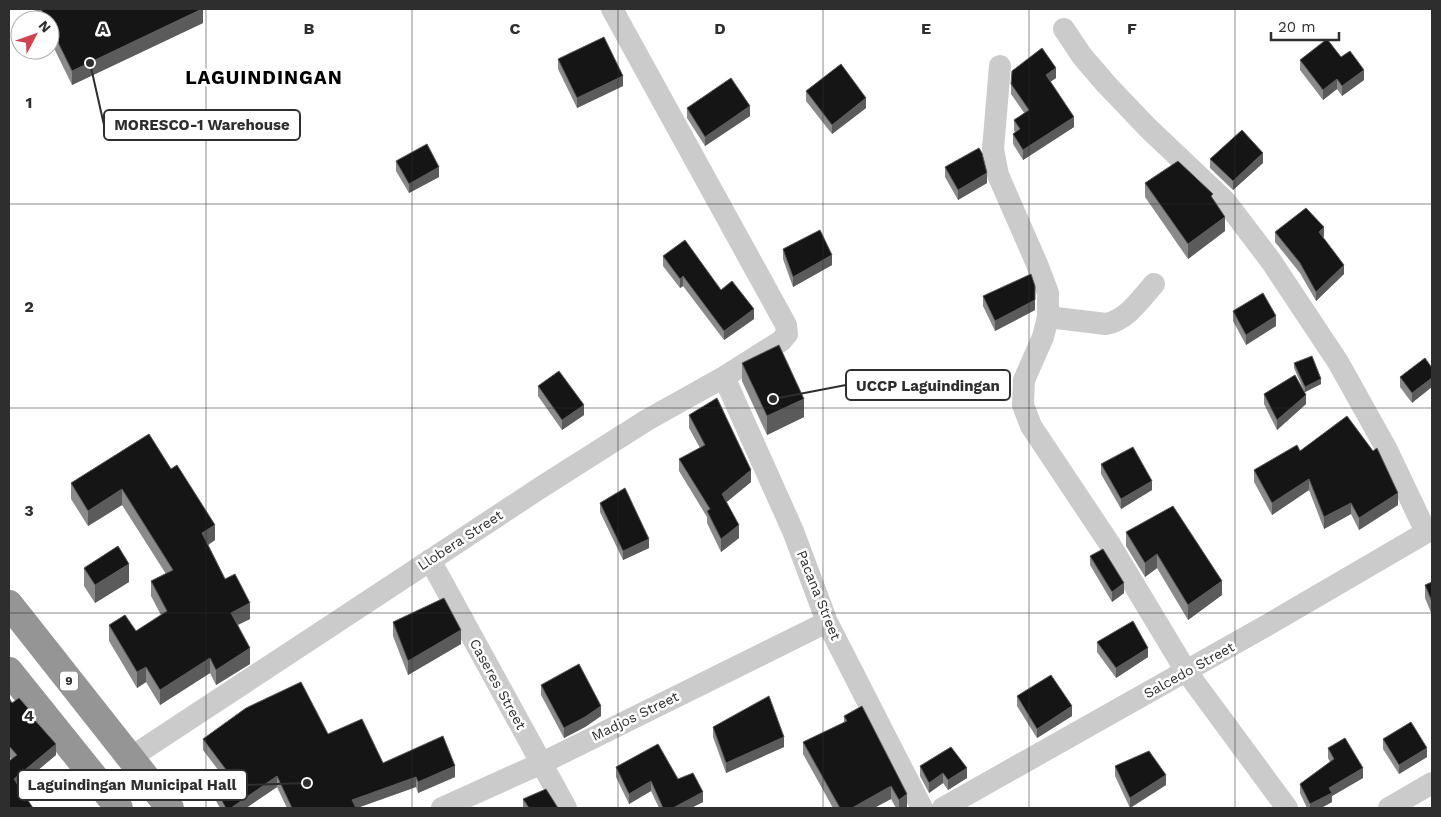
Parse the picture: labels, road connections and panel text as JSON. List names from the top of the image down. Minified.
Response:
{"streets":{"highway":["9"],"street":["Llobera Street","Pacana Street","Salcedo Street","Caseres Street","Madjos Street"]},"crossings":[["Llobera Street","Pacana Street"],["Llobera Street","9"],["Llobera Street","Caseres Street"],["Pacana Street","Madjos Street"],["Caseres Street","Madjos Street"]],"districts":["LAGUINDINGAN"],"places":["MORESCO-1 Warehouse","UCCP Laguindingan","Laguindingan Municipal Hall"],"scale_bar":"20 m","north":"top right","grid":{"columns":["A","B","C","D","E","F"],"rows":["1","2","3","4"]}}
